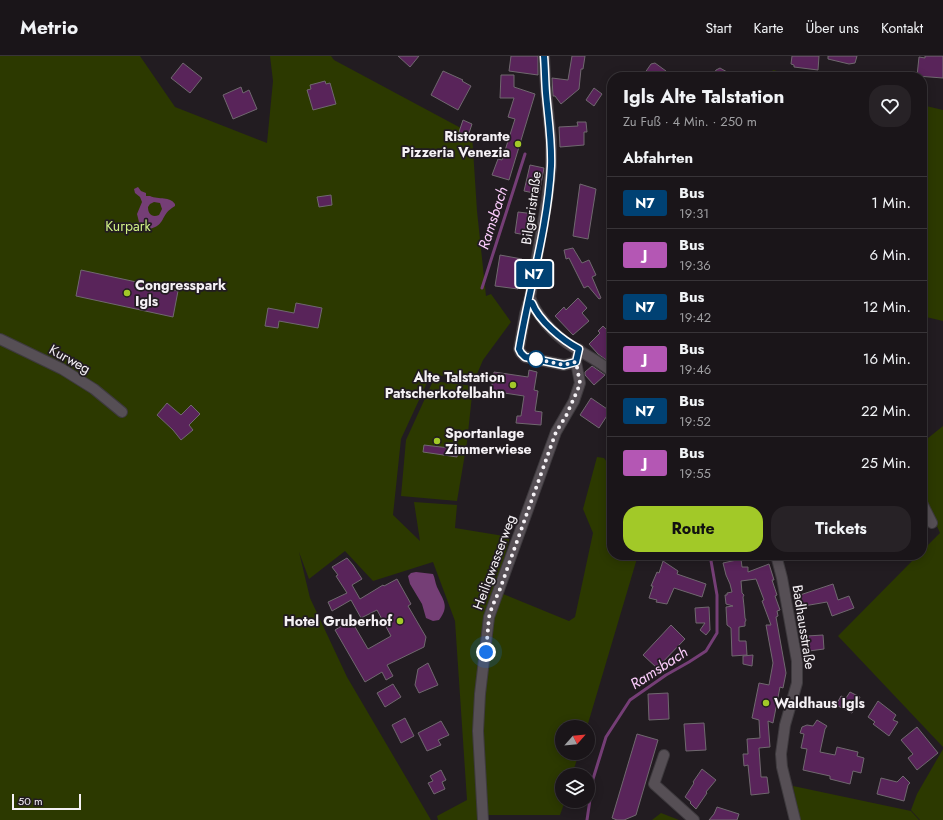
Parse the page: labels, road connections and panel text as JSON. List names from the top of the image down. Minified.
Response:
{"streets":{"street":["Bilgeristraße","Kurweg","Heiligwasserweg","Badhausstraße"]},"crossings":[["Bilgeristraße","Heiligwasserweg"]],"water":["Ramsbach"],"parks":["Kurpark"],"places":["Ristorante Pizzeria Venezia","Congresspark Igls","Alte Talstation Patscherkofelbahn","Sportanlage Zimmerwiese","Hotel Gruberhof","Waldhaus Igls"],"lines":["bus line N7"],"scale_bar":"50 m","north":"top right","page":{"header":"Metrio","nav":["Start","Karte","Über uns","Kontakt"],"on_map":"N7","heading":[["Igls Alte Talstation","Zu Fuß · 4 Min. · 250 m"],"Abfahrten"],"list":[{"mark":"N7","name":"Bus","note":"19:31","value":"1 Min."},{"mark":"J","name":"Bus","note":"19:36","value":"6 Min."},{"mark":"N7","name":"Bus","note":"19:42","value":"12 Min."},{"mark":"J","name":"Bus","note":"19:46","value":"16 Min."},{"mark":"N7","name":"Bus","note":"19:52","value":"22 Min."},{"mark":"J","name":"Bus","note":"19:55","value":"25 Min."}],"buttons":["Route","Tickets"],"scale":"50 m"}}
